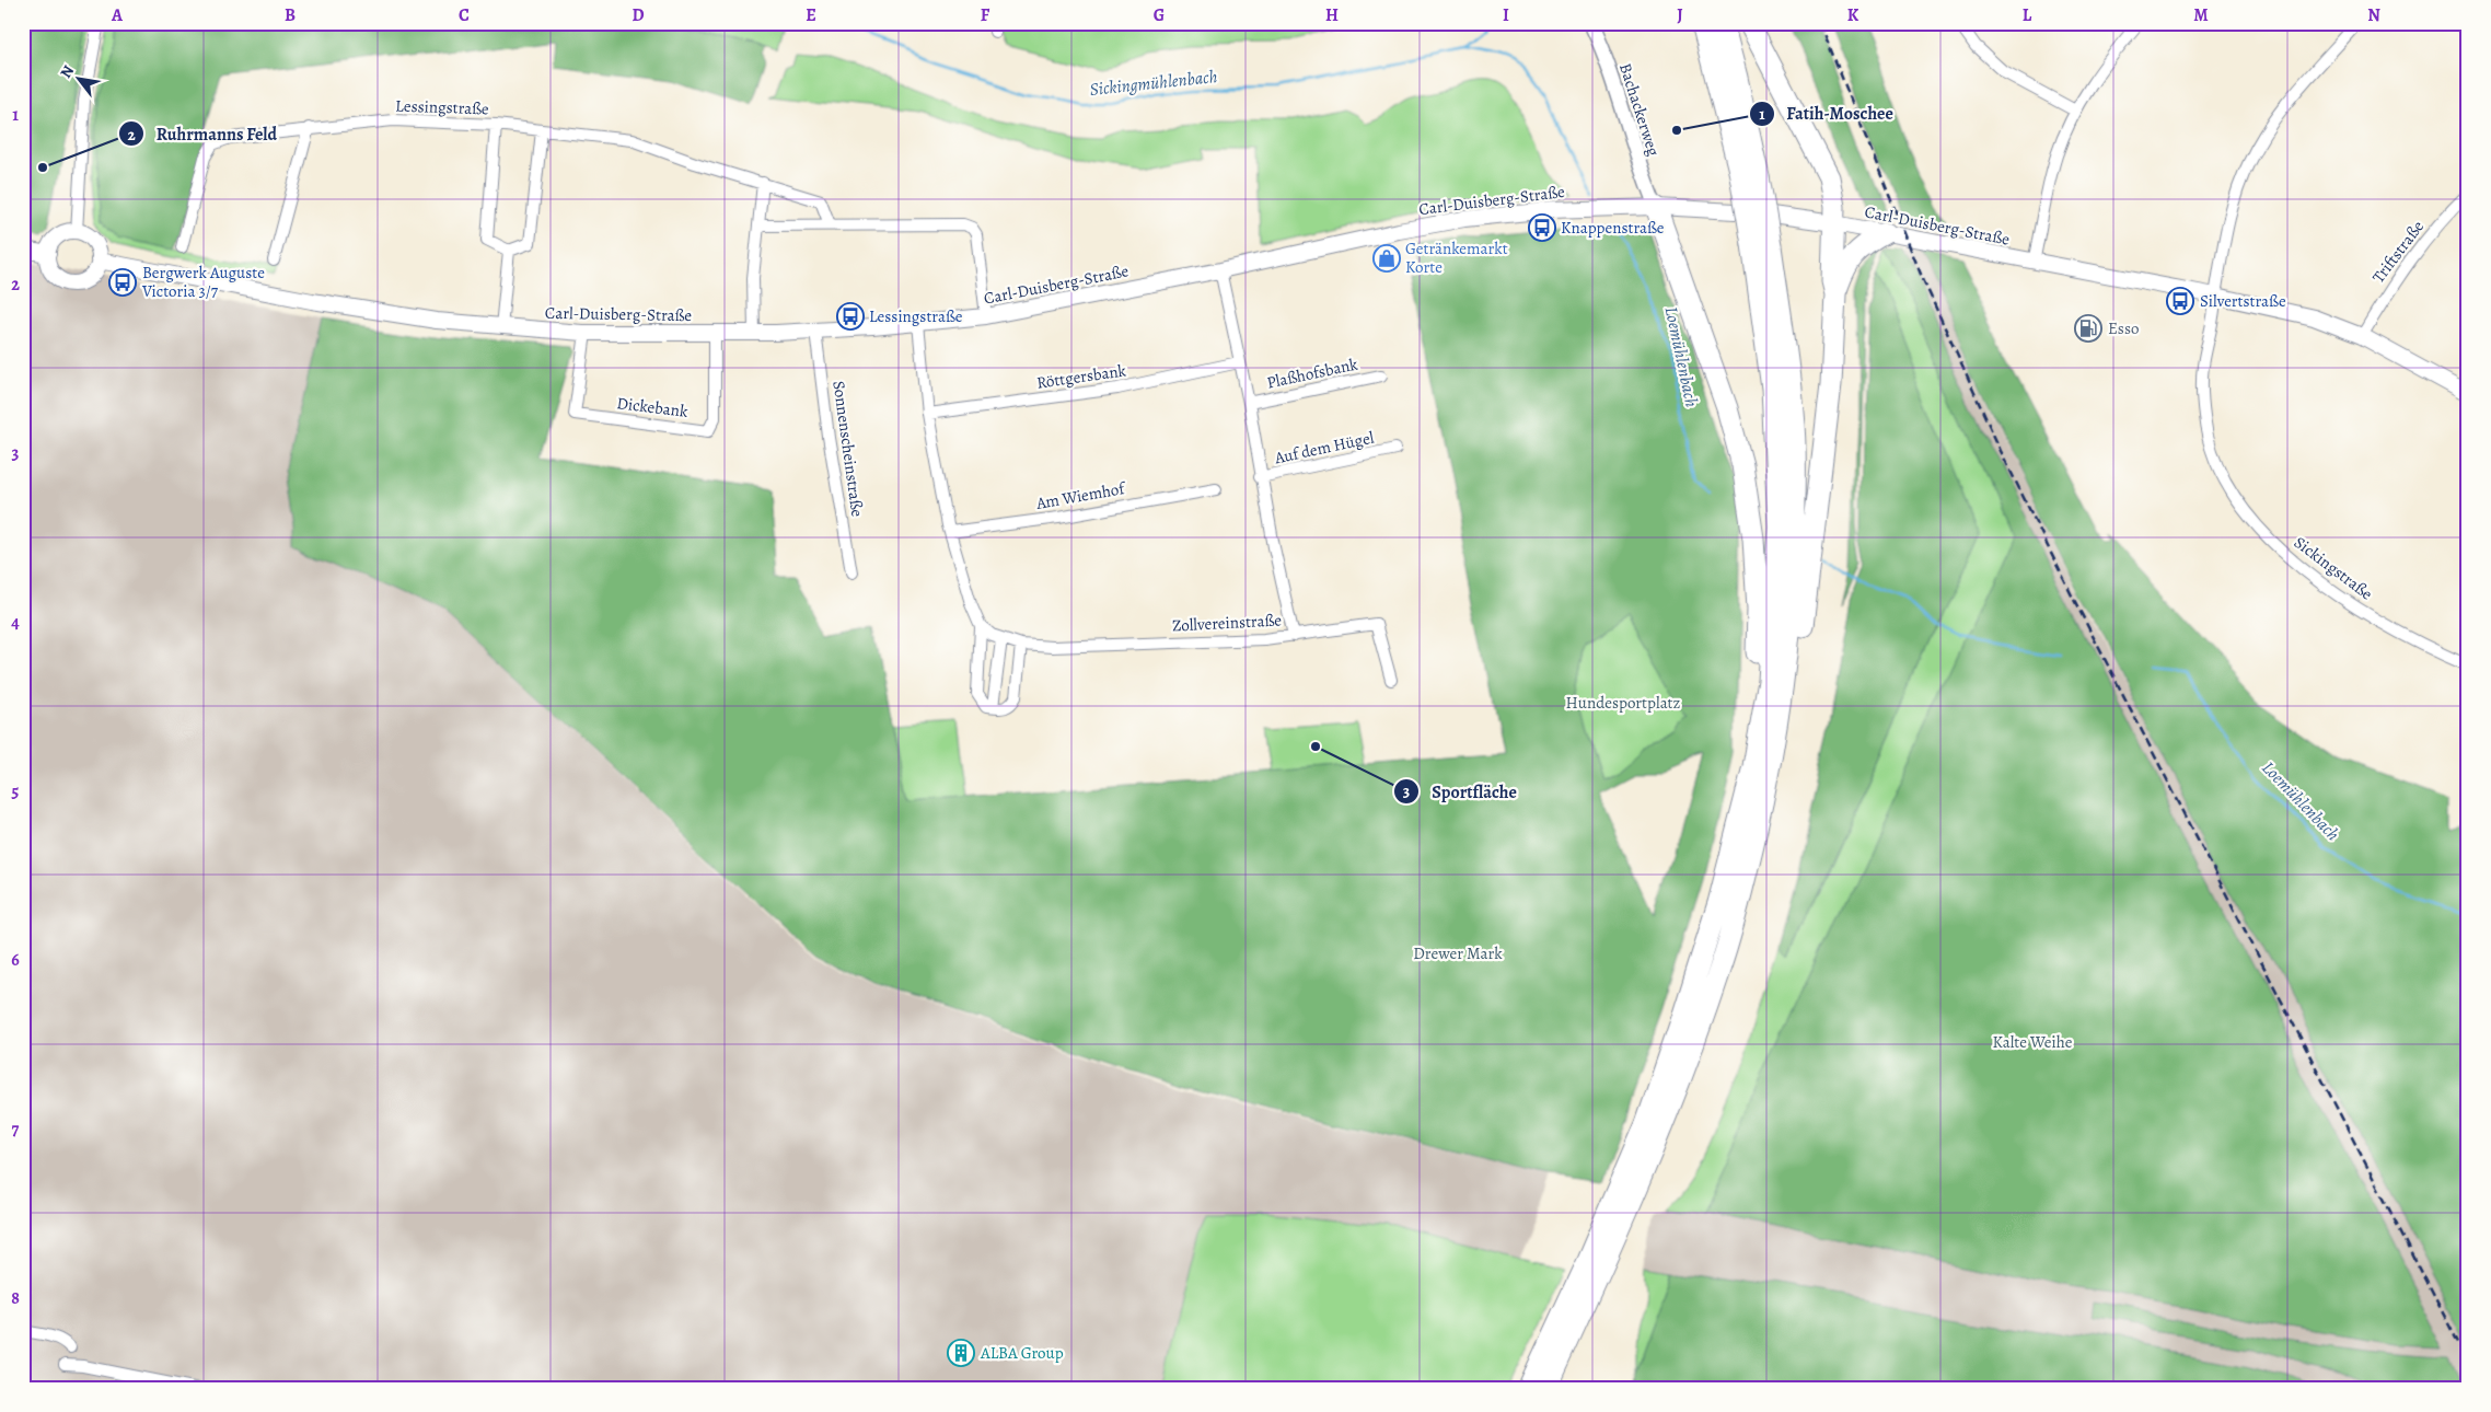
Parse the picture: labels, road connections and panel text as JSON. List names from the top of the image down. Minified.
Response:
{"streets":{"main road":["Carl-Duisberg-Straße"],"street":["Lessingstraße","Bachackerweg","Triftstraße","Plaßhofsbank","Röttgersbank","Dickebank","Auf dem Hügel","Sonnenscheinstraße","Am Wiemhof","Sickingstraße","Zollvereinstraße"]},"crossings":[["Bachackerweg","Carl-Duisberg-Straße"],["Carl-Duisberg-Straße","Triftstraße"],["Carl-Duisberg-Straße","Dickebank"],["Carl-Duisberg-Straße","Sonnenscheinstraße"],["Carl-Duisberg-Straße","Sickingstraße"]],"water":["Sickingmühlenbach","Loemühlenbach"],"parks":["Hundesportplatz","Drewer Mark","Kalte Weihe"],"places":{"other":["Fatih-Moschee","Ruhrmanns Feld","Sportfläche"],"bus stop":["Knappenstraße","Bergwerk Auguste Victoria 3/7","Silvertstraße","Lessingstraße"],"shop":["Getränkemarkt Korte"],"fuel station":["Esso"],"building":["ALBA Group"]},"north":"top left","grid":{"columns":["A","B","C","D","E","F","G","H","I","J","K","L","M","N"],"rows":["1","2","3","4","5","6","7","8"]}}
